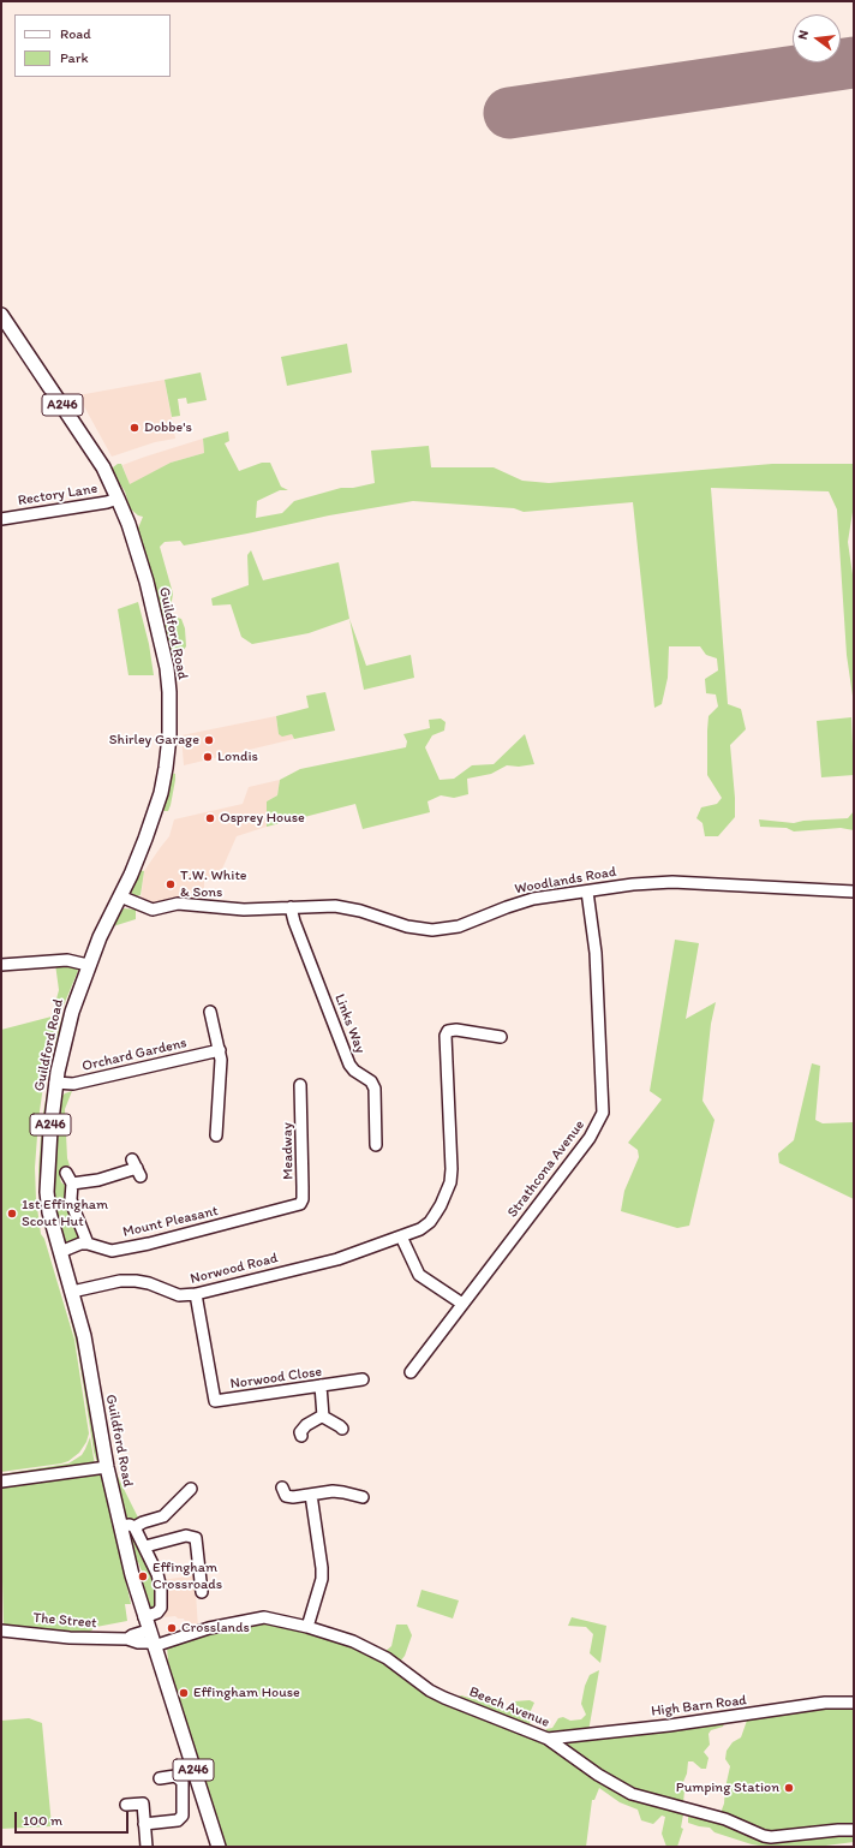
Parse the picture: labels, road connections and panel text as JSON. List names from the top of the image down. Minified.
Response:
{"streets":{"main road":["A246","Guildford Road"],"street":["Rectory Lane","Woodlands Road","Links Way","Orchard Gardens","Meadway","Strathcona Avenue","Mount Pleasant","Norwood Road","Norwood Close","The Street","High Barn Road","Beech Avenue"]},"crossings":[["Rectory Lane","Guildford Road"],["Guildford Road","Woodlands Road"],["Guildford Road","Orchard Gardens"],["Guildford Road","Norwood Road"],["Guildford Road","The Street"],["Guildford Road","Beech Avenue"],["Woodlands Road","Links Way"],["Woodlands Road","Strathcona Avenue"],["Meadway","Mount Pleasant"],["Norwood Road","Norwood Close"],["The Street","Beech Avenue"],["High Barn Road","Beech Avenue"]],"places":["Dobbe's","Shirley Garage","Londis","Osprey House","T.W. White & Sons","1st Effingham Scout Hut","Effingham Crossroads","Crosslands","Effingham House","Pumping Station"],"legend":["Road","Park"],"scale_bar":"100 m","north":"left"}
